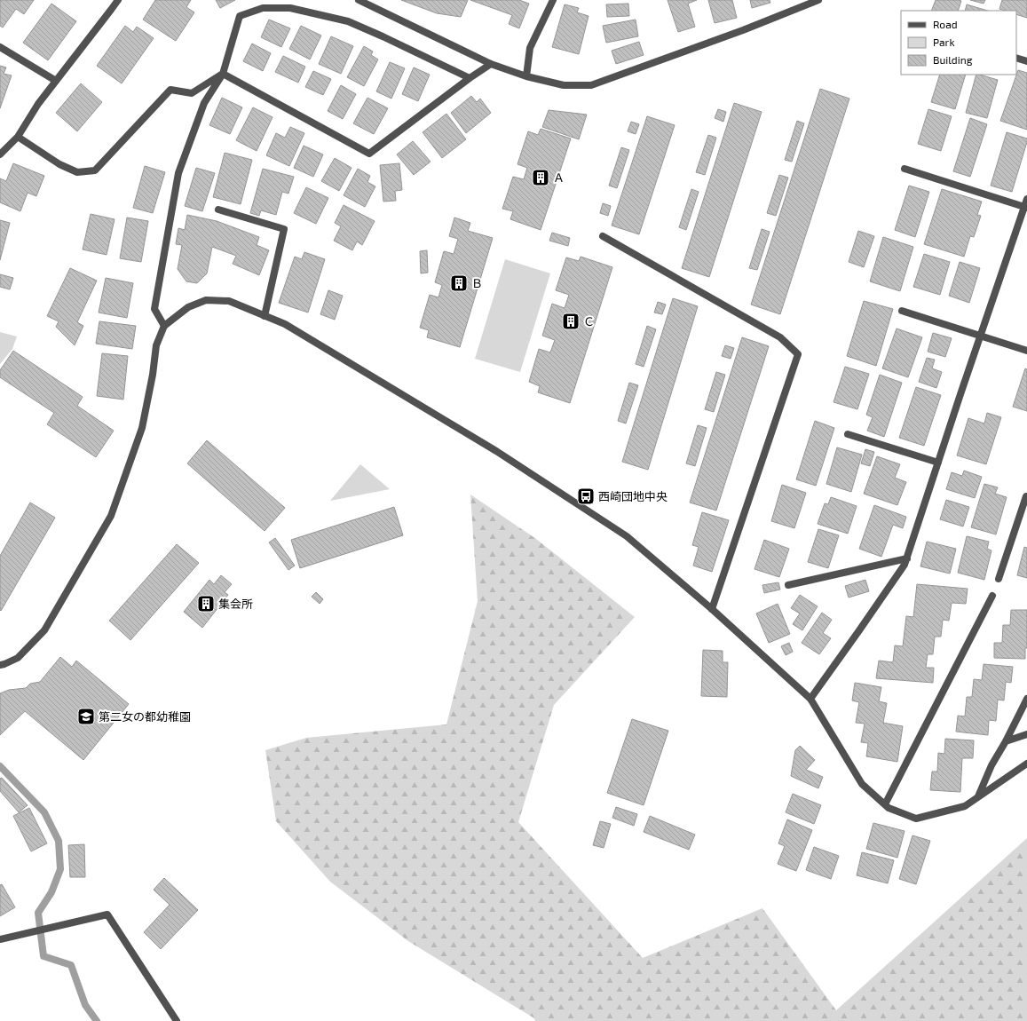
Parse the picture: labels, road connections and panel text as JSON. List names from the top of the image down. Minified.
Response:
{"places":{"building":["Ａ","Ｂ","Ｃ","集会所"],"bus stop":["西崎団地中央"],"school or university":["第二女の都幼稚園"]},"legend":["Road","Park","Building"]}
